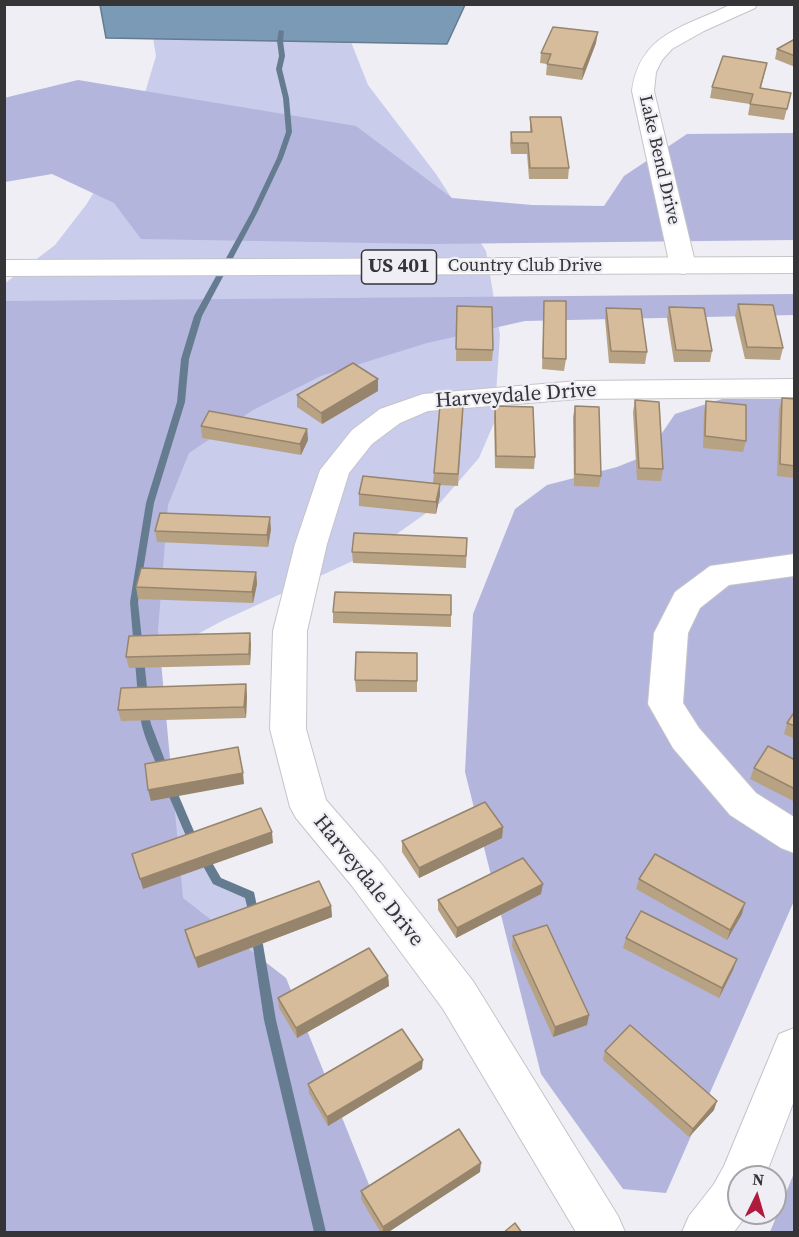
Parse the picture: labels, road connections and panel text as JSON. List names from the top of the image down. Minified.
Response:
{"streets":{"street":["Lake Bend Drive","Country Club Drive","US 401","Harveydale Drive"]},"crossings":[["Lake Bend Drive","Country Club Drive"]],"north":"top"}
